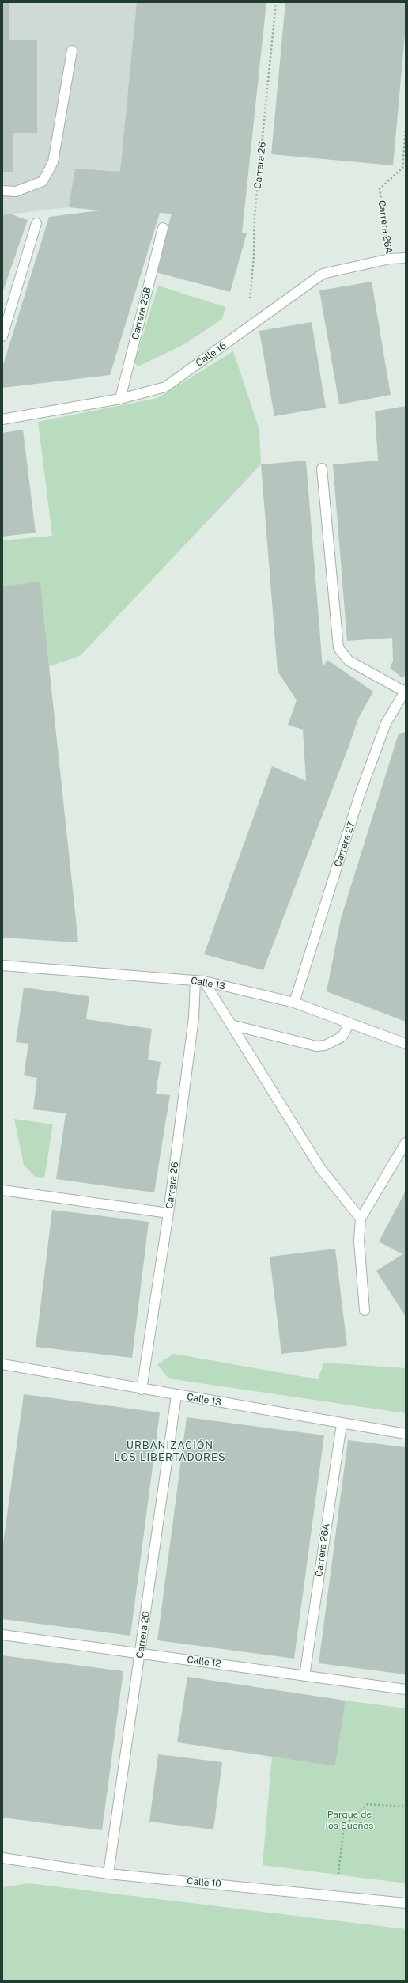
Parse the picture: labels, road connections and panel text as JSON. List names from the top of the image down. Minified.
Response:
{"streets":{"street":["Carrera 26","Carrera 26A","Carrera 25B","Calle 16","Carrera 27","Calle 13","Calle 12","Calle 10"]},"crossings":[["Carrera 26","Calle 16"],["Carrera 26","Calle 13"],["Carrera 26","Calle 12"],["Carrera 26","Calle 10"],["Carrera 26A","Calle 16"],["Carrera 26A","Calle 13"],["Carrera 26A","Calle 12"],["Carrera 25B","Calle 16"],["Carrera 27","Calle 13"]],"districts":["URBANIZACIÓN LOS LIBERTADORES"],"parks":["Parque de los Sueños"]}
